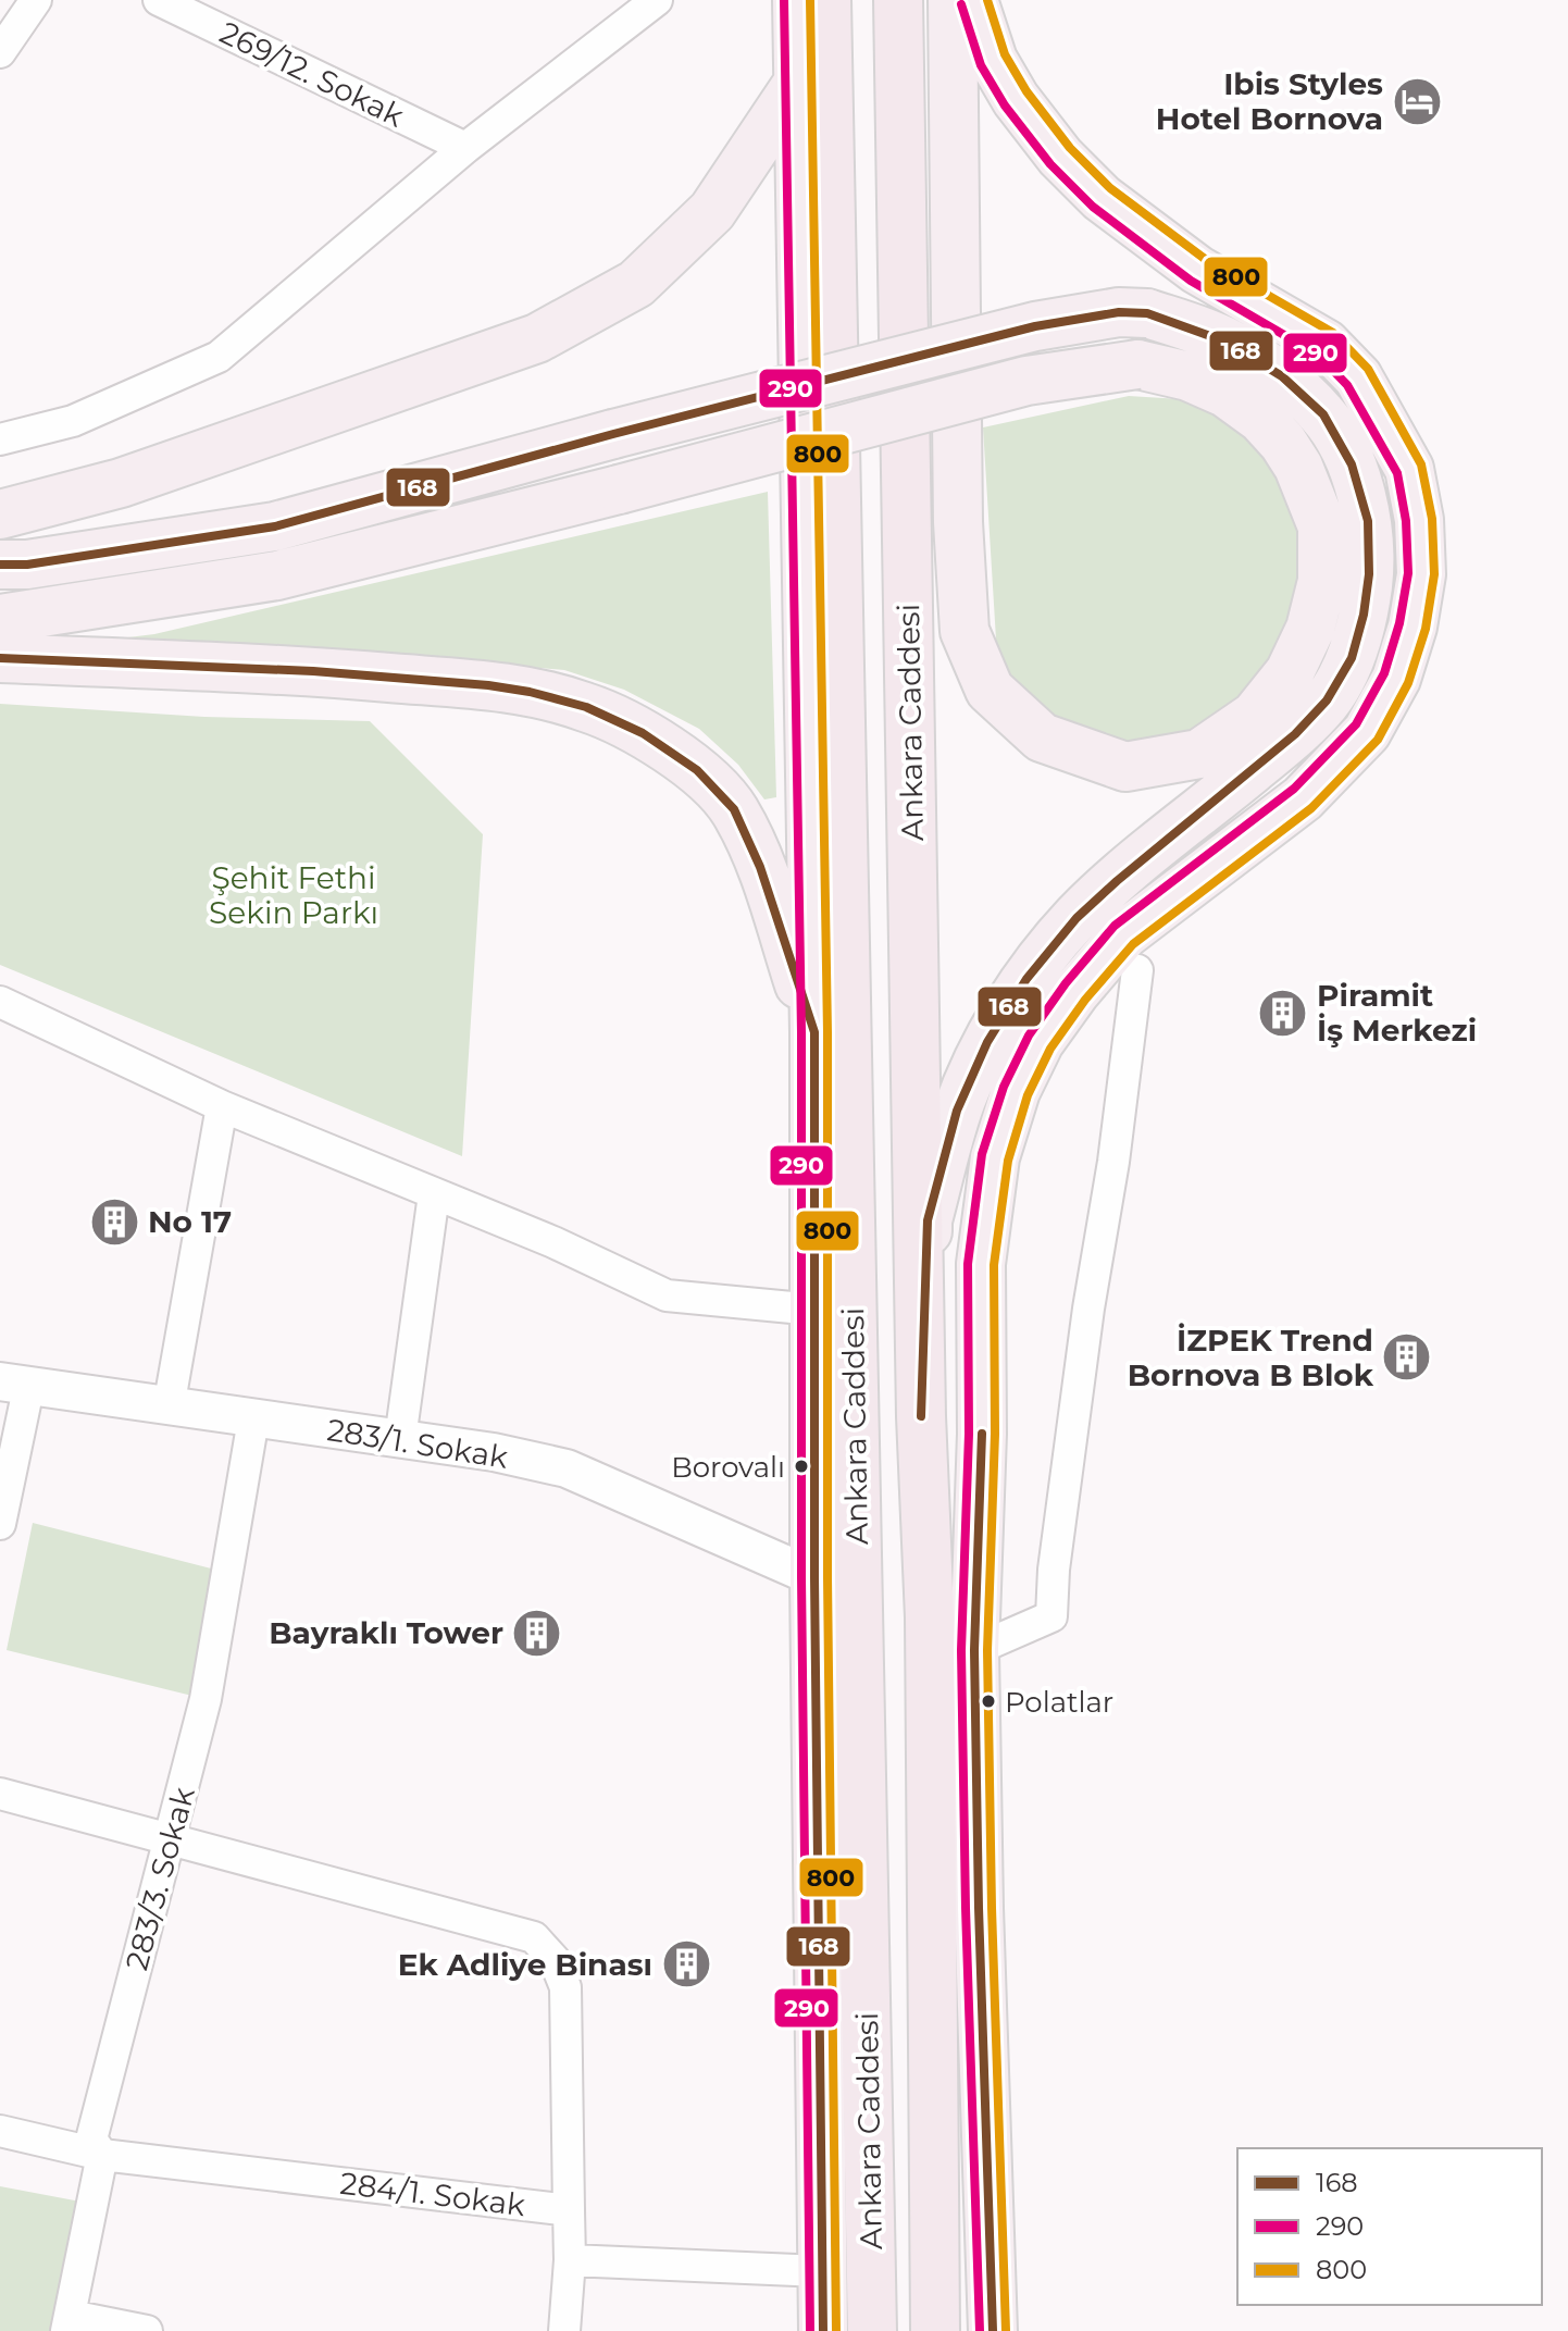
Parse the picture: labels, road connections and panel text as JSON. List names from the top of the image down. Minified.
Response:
{"streets":{"highway":["Ankara Caddesi"],"street":["269/12. Sokak","283/1. Sokak","283/3. Sokak","284/1. Sokak"]},"crossings":[["283/1. Sokak","283/3. Sokak"],["283/3. Sokak","284/1. Sokak"]],"parks":["Şehit Fethi Sekin Parkı"],"places":{"hotel":["Ibis Styles Hotel Bornova"],"building":["Piramit İş Merkezi","No 17","İZPEK Trend Bornova B Blok","Bayraklı Tower","Ek Adliye Binası"],"other":["Borovalı","Polatlar"]},"lines":["transit line 290","transit line 800","transit line 168"],"legend":["168","290","800"]}
